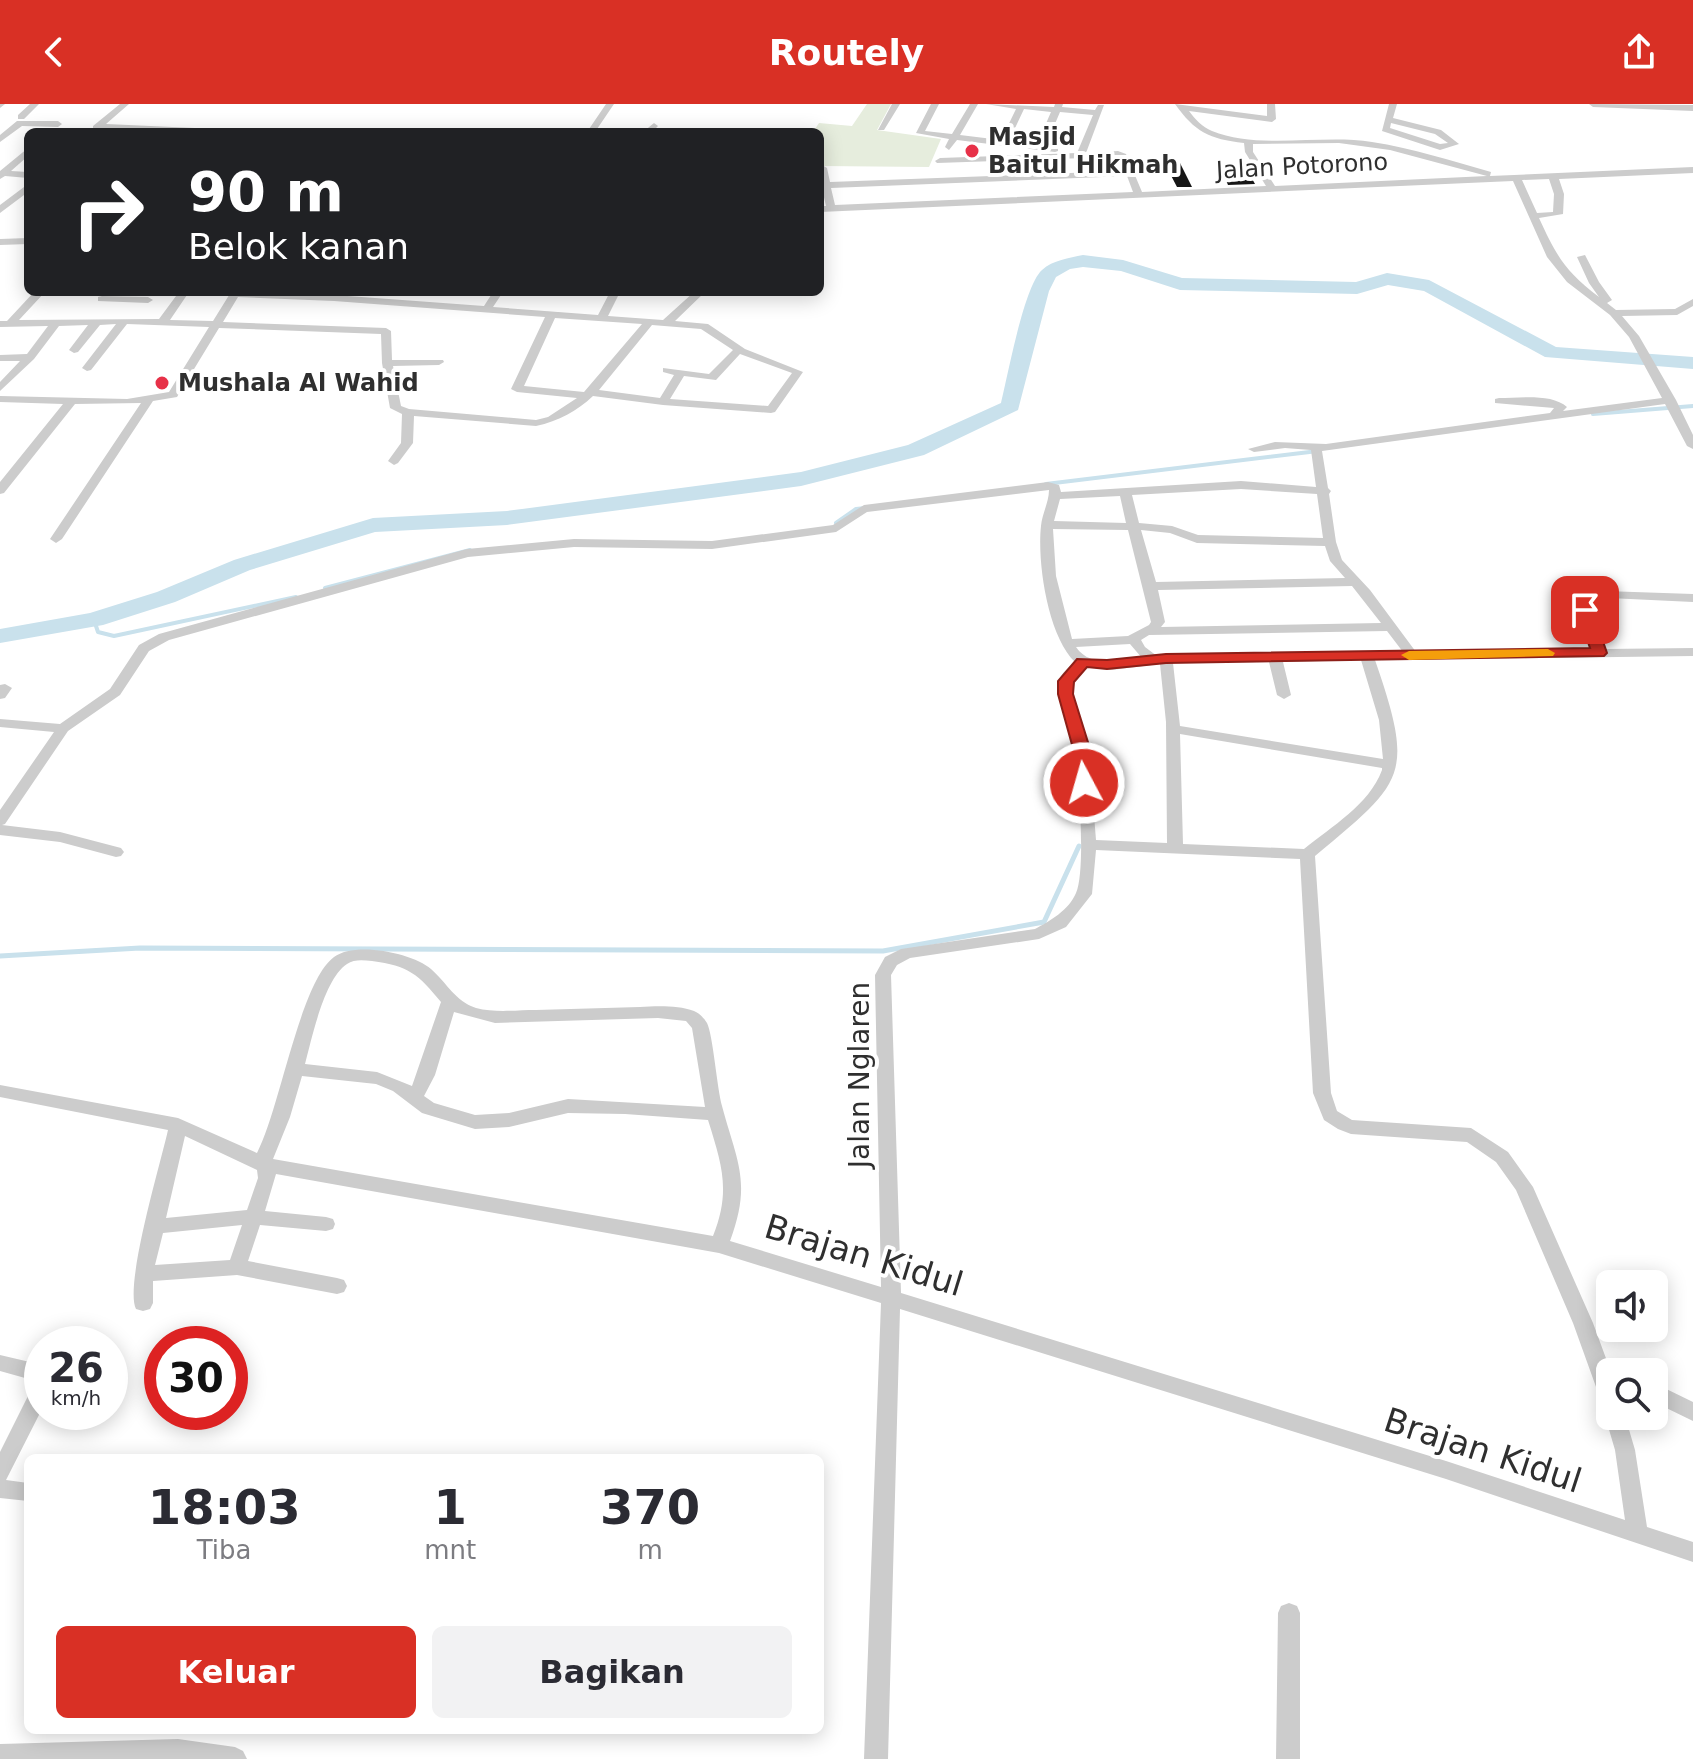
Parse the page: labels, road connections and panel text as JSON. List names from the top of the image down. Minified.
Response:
{"streets":{"street":["Jalan Potorono","Jalan Nglaren","Brajan Kidul"]},"crossings":[["Jalan Nglaren","Brajan Kidul"]],"places":["Masjid Baitul Hikmah","Mushala Al Wahid"],"page":{"header":"Routely","turn":["90 m","Belok kanan"],"speed":"26 km/h","limit":"30","eta":["18:03","Tiba","1","mnt","370","m"],"buttons":["Keluar","Bagikan"]}}
